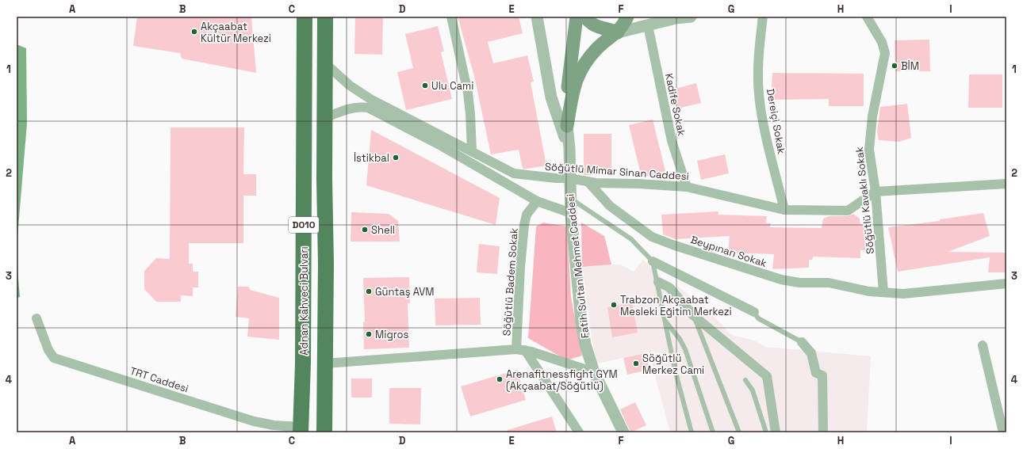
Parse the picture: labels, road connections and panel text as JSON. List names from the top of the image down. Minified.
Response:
{"streets":{"highway":["D010","Adnan Kahveci Bulvarı"],"main road":["Fatih Sultan Mehmet Caddesi"],"street":["Kadife Sokak","Dereiçi Sokak","Söğütlü Mimar Sinan Caddesi","Söğütlü Kavaklı Sokak","Beypınarı Sokak","Söğütlü Badem Sokak","TRT Caddesi"]},"crossings":[["Kadife Sokak","Söğütlü Mimar Sinan Caddesi"],["Dereiçi Sokak","Söğütlü Mimar Sinan Caddesi"],["Söğütlü Mimar Sinan Caddesi","Söğütlü Kavaklı Sokak"],["Söğütlü Mimar Sinan Caddesi","Beypınarı Sokak"],["Söğütlü Mimar Sinan Caddesi","Fatih Sultan Mehmet Caddesi"],["Söğütlü Mimar Sinan Caddesi","Adnan Kahveci Bulvarı"],["Söğütlü Kavaklı Sokak","Beypınarı Sokak"],["Fatih Sultan Mehmet Caddesi","Söğütlü Badem Sokak"],["Söğütlü Badem Sokak","Adnan Kahveci Bulvarı"],["Adnan Kahveci Bulvarı","TRT Caddesi"]],"places":["Akçaabat Kültür Merkezi","BİM","Ulu Cami","İstikbal","Shell","Güntaş AVM","Trabzon Akçaabat Mesleki Eğitim Merkezi","Migros","Söğütlü Merkez Cami","Arenafitnessfight GYM (Akçaabat/Söğütlü)"],"grid":{"columns":["A","B","C","D","E","F","G","H","I"],"rows":["1","2","3","4"]}}
